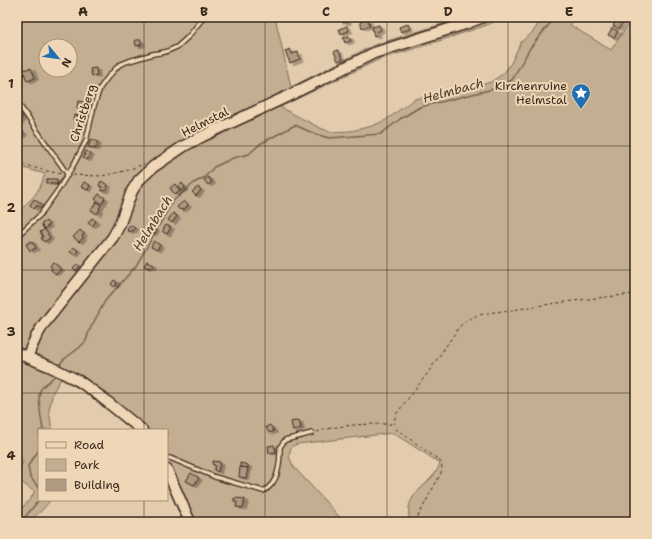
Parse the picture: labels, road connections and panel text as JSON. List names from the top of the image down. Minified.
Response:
{"streets":{"main road":["Helmstal"],"lane":["Christberg"]},"water":["Helmbach"],"places":{"place":["Kirchenruine Helmstal"]},"legend":["Road","Park","Building"],"north":"bottom right","grid":{"columns":["A","B","C","D","E"],"rows":["1","2","3","4"]}}
